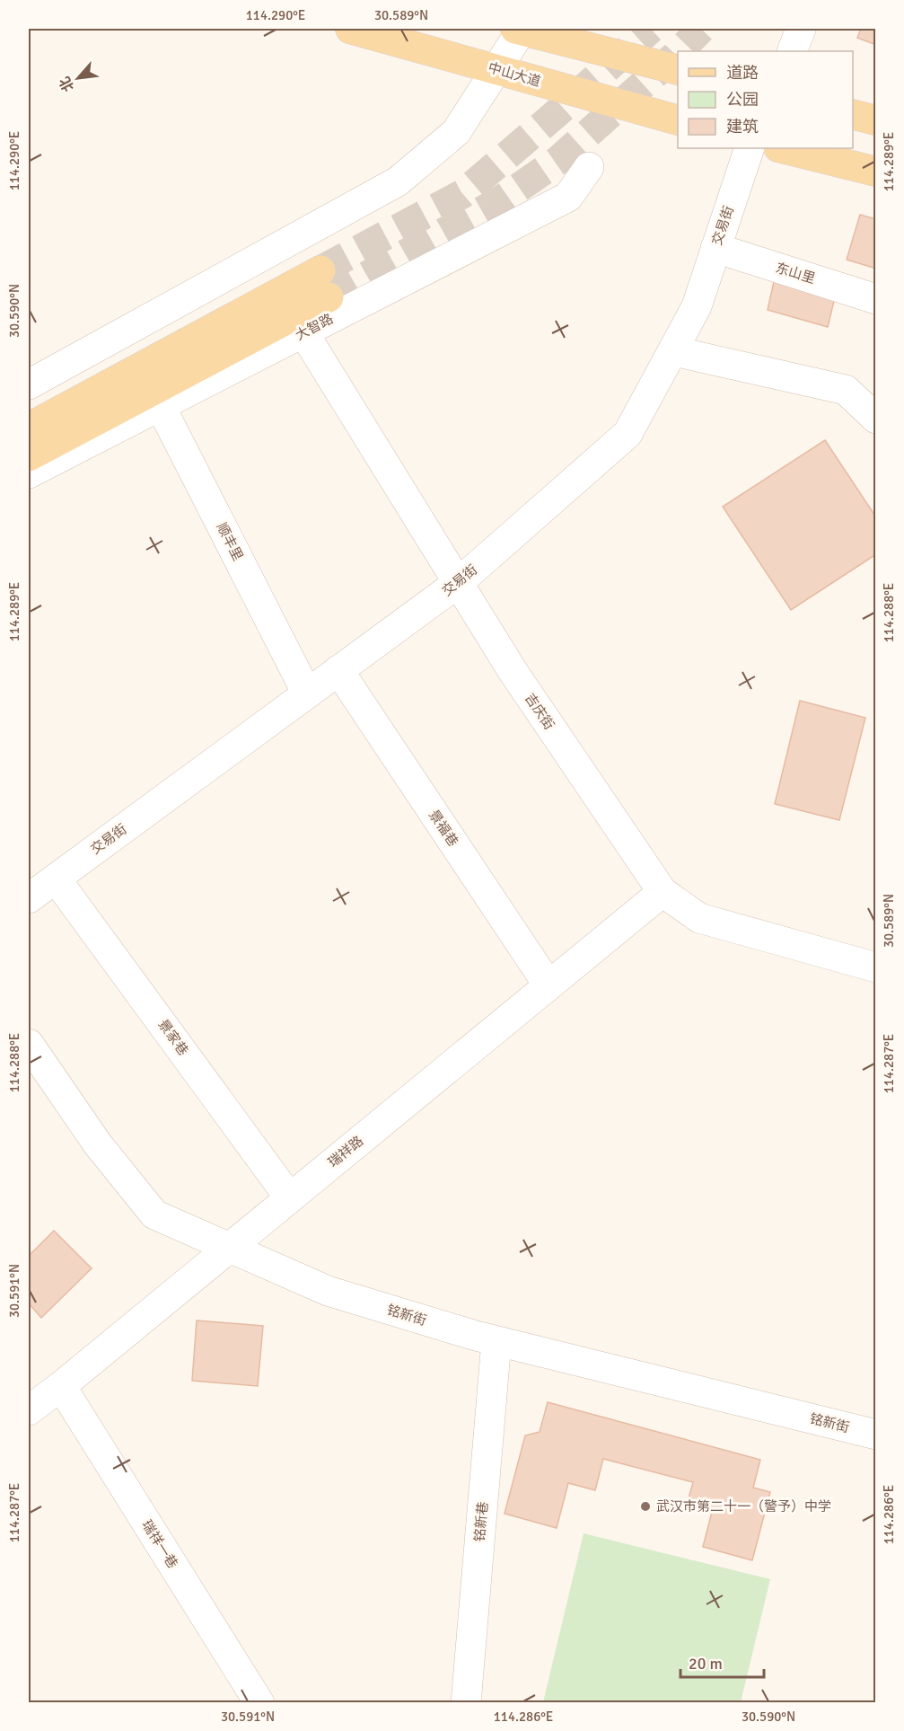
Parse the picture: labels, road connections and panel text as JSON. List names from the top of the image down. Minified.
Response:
{"streets":{"main road":["中山大道","大智路"],"street":["交易街","东山里","顺丰里","吉庆街","景福巷","景家巷","瑞祥路","铭新街","铭新巷","瑞祥一巷"]},"crossings":[["交易街","东山里"],["交易街","顺丰里"],["交易街","吉庆街"],["交易街","景福巷"],["交易街","景家巷"],["大智路","顺丰里"],["大智路","吉庆街"],["吉庆街","瑞祥路"],["景福巷","瑞祥路"],["景家巷","瑞祥路"],["瑞祥路","铭新街"],["瑞祥路","瑞祥一巷"],["铭新街","铭新巷"]],"places":["武汉市第二十一（警予）中学"],"legend":["道路","公园","建筑"],"scale_bar":"20 m","north":"bottom left","coordinates":["114.290°E","30.589°N","114.289°E","30.590°N","114.288°E","114.287°E","30.591°N","114.286°E"]}
